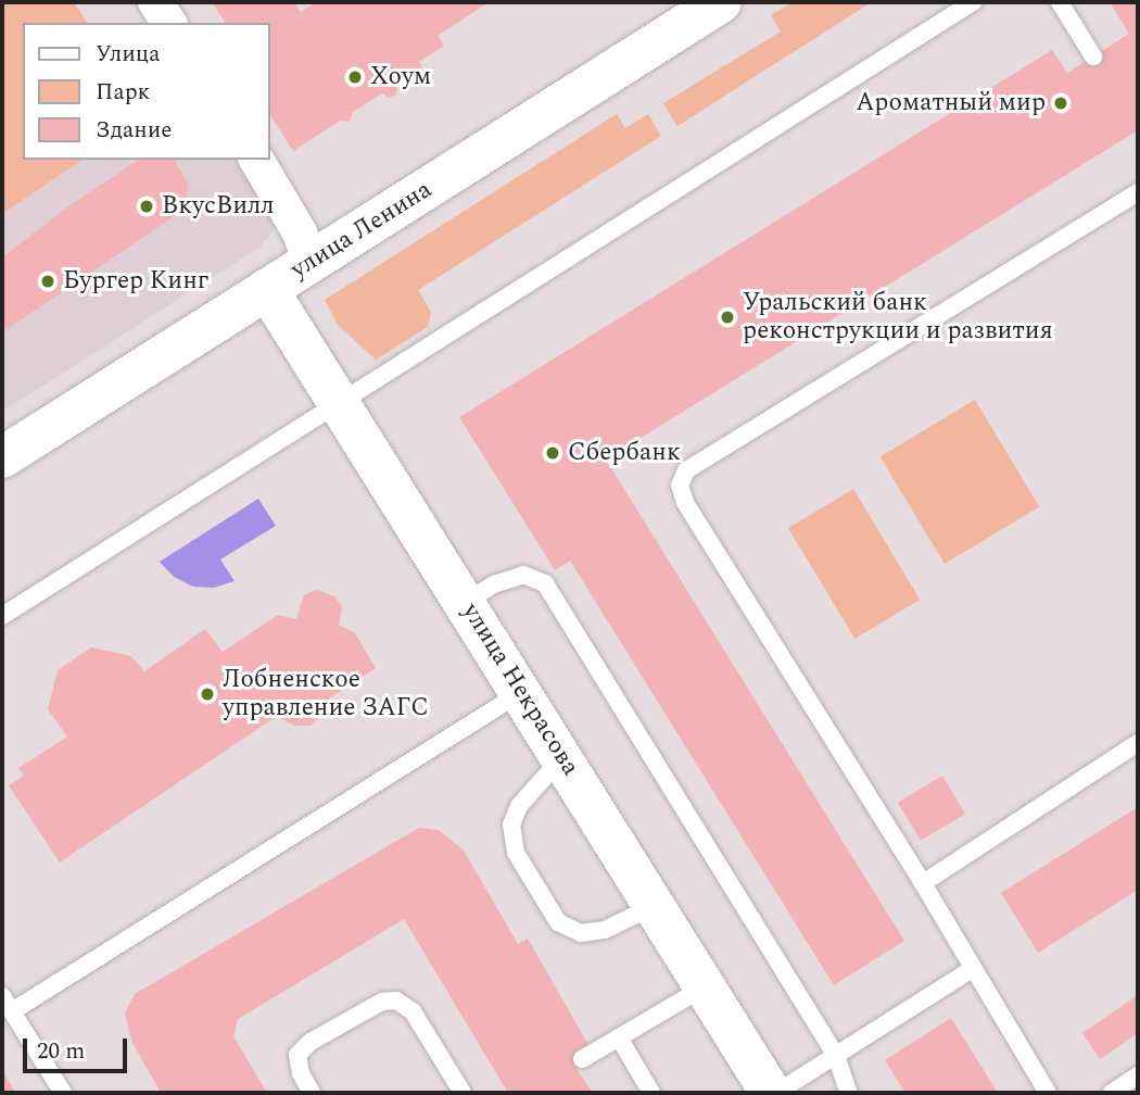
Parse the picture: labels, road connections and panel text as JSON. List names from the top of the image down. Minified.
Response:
{"streets":{"street":["улица Ленина","улица Некрасова"]},"crossings":[["улица Ленина","улица Некрасова"]],"places":["Хоум","Ароматный мир","ВкусВилл","Бургер Кинг","Уральский банк реконструкции и развития","Сбербанк","Лобненское управление ЗАГС"],"legend":["Улица","Парк","Здание"],"scale_bar":"20 m"}
